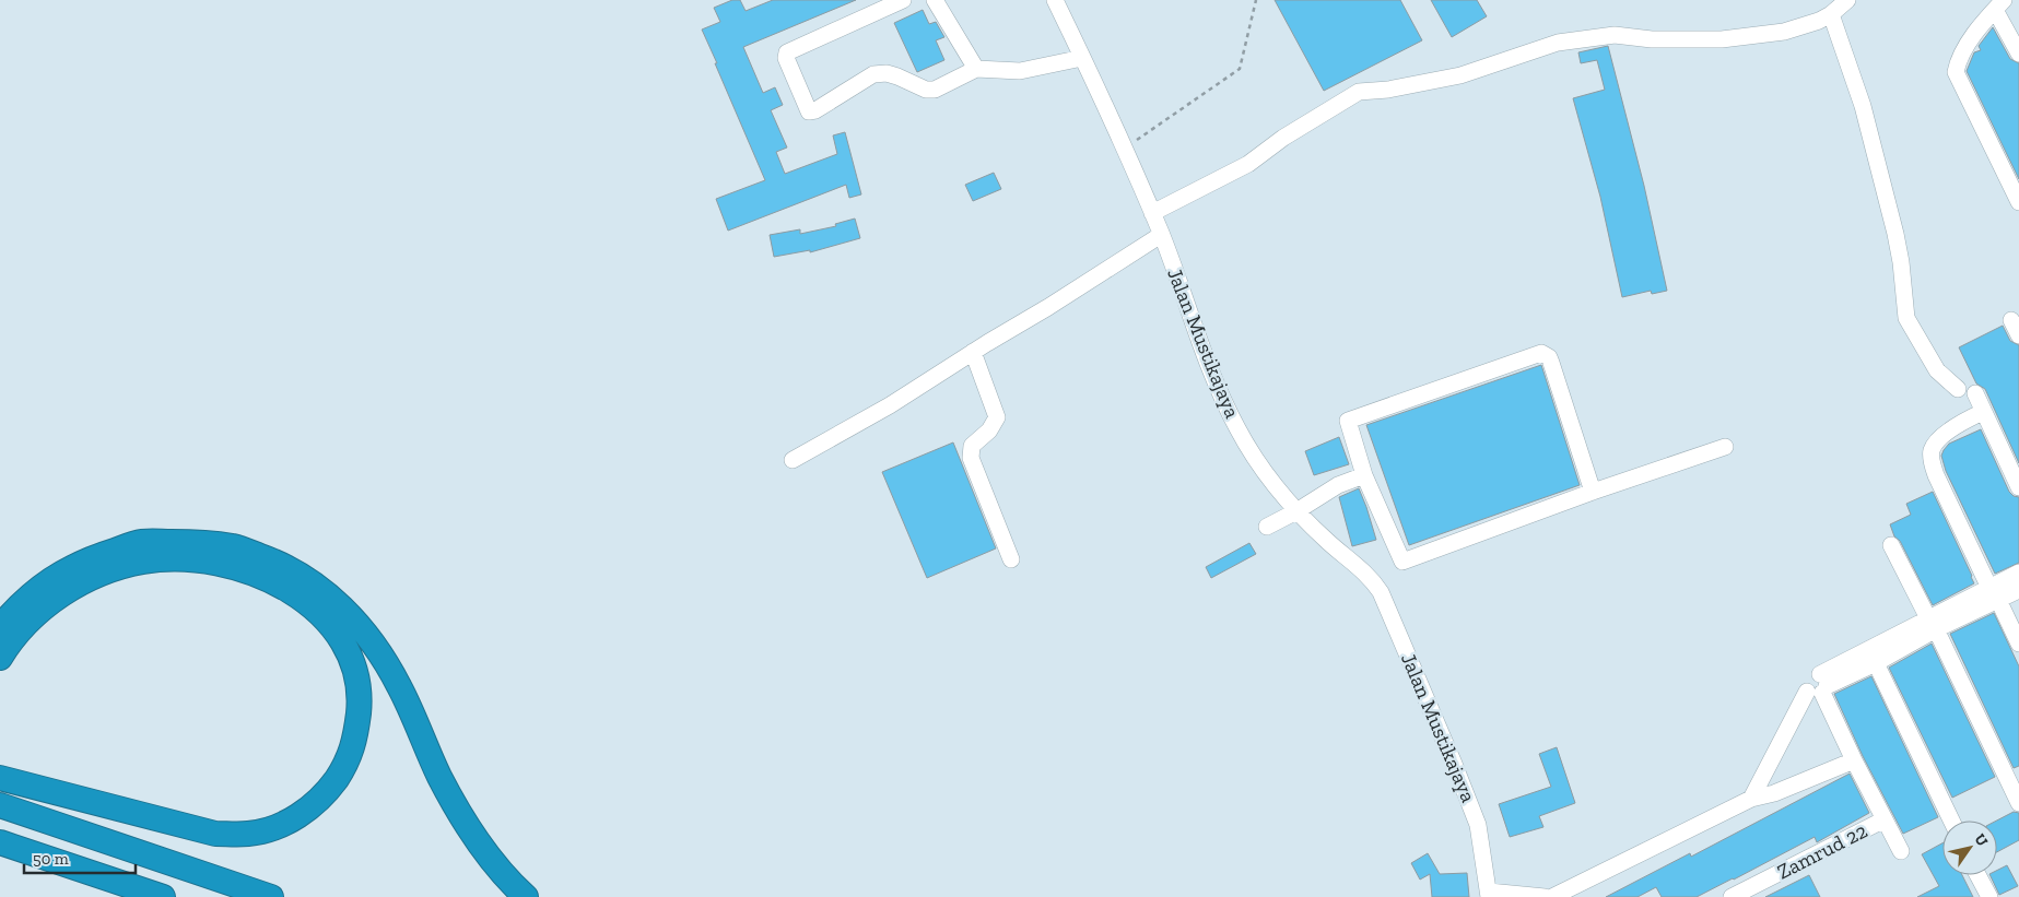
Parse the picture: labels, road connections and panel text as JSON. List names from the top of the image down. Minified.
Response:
{"streets":{"street":["Jalan Mustikajaya","Zamrud 22"]},"scale_bar":"50 m","north":"top right"}
